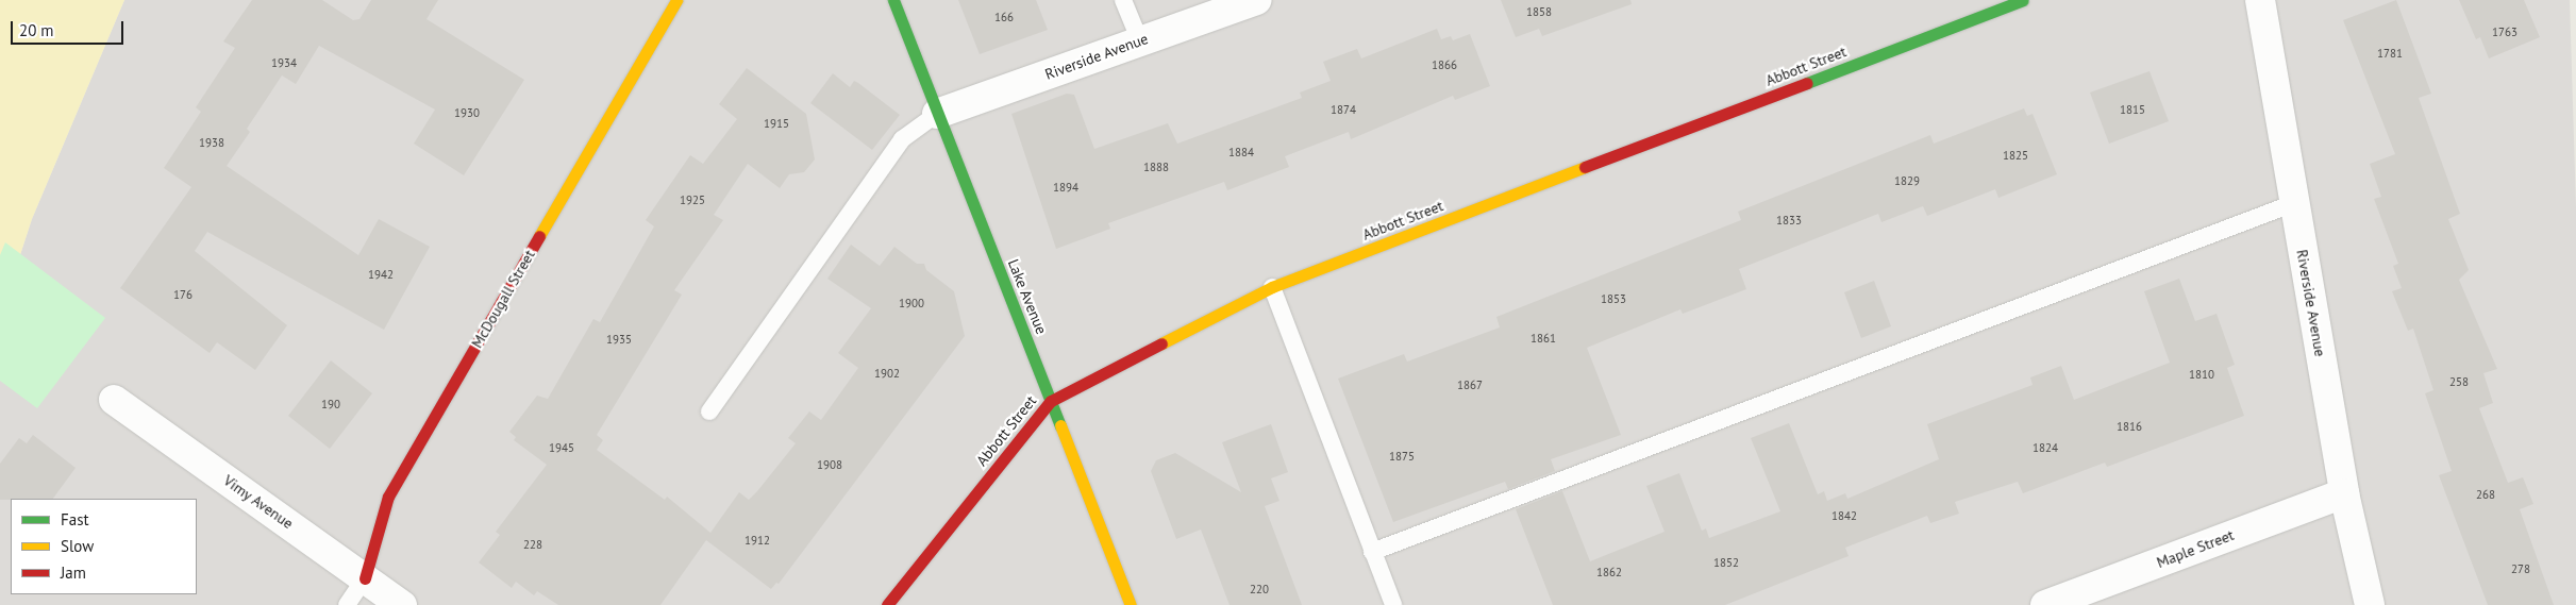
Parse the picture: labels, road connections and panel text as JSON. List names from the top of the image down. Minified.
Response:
{"streets":{"street":["Riverside Avenue","Abbott Street","Lake Avenue","McDougall Street","Vimy Avenue","Maple Street"]},"crossings":[["Riverside Avenue","Lake Avenue"],["Riverside Avenue","Maple Street"],["Abbott Street","Lake Avenue"],["McDougall Street","Vimy Avenue"]],"house_numbers":["1858","166","1763","1781","1934","1866","1874","1815","1930","1915","1938","1884","1825","1888","1829","1894","1925","1833","1942","176","1853","1900","1861","1935","1902","1810","258","1867","190","1816","1945","1824","1875","1908","268","1842","1912","228","1852","278","1862","220"],"legend":["Fast","Slow","Jam"],"scale_bar":"20 m"}
